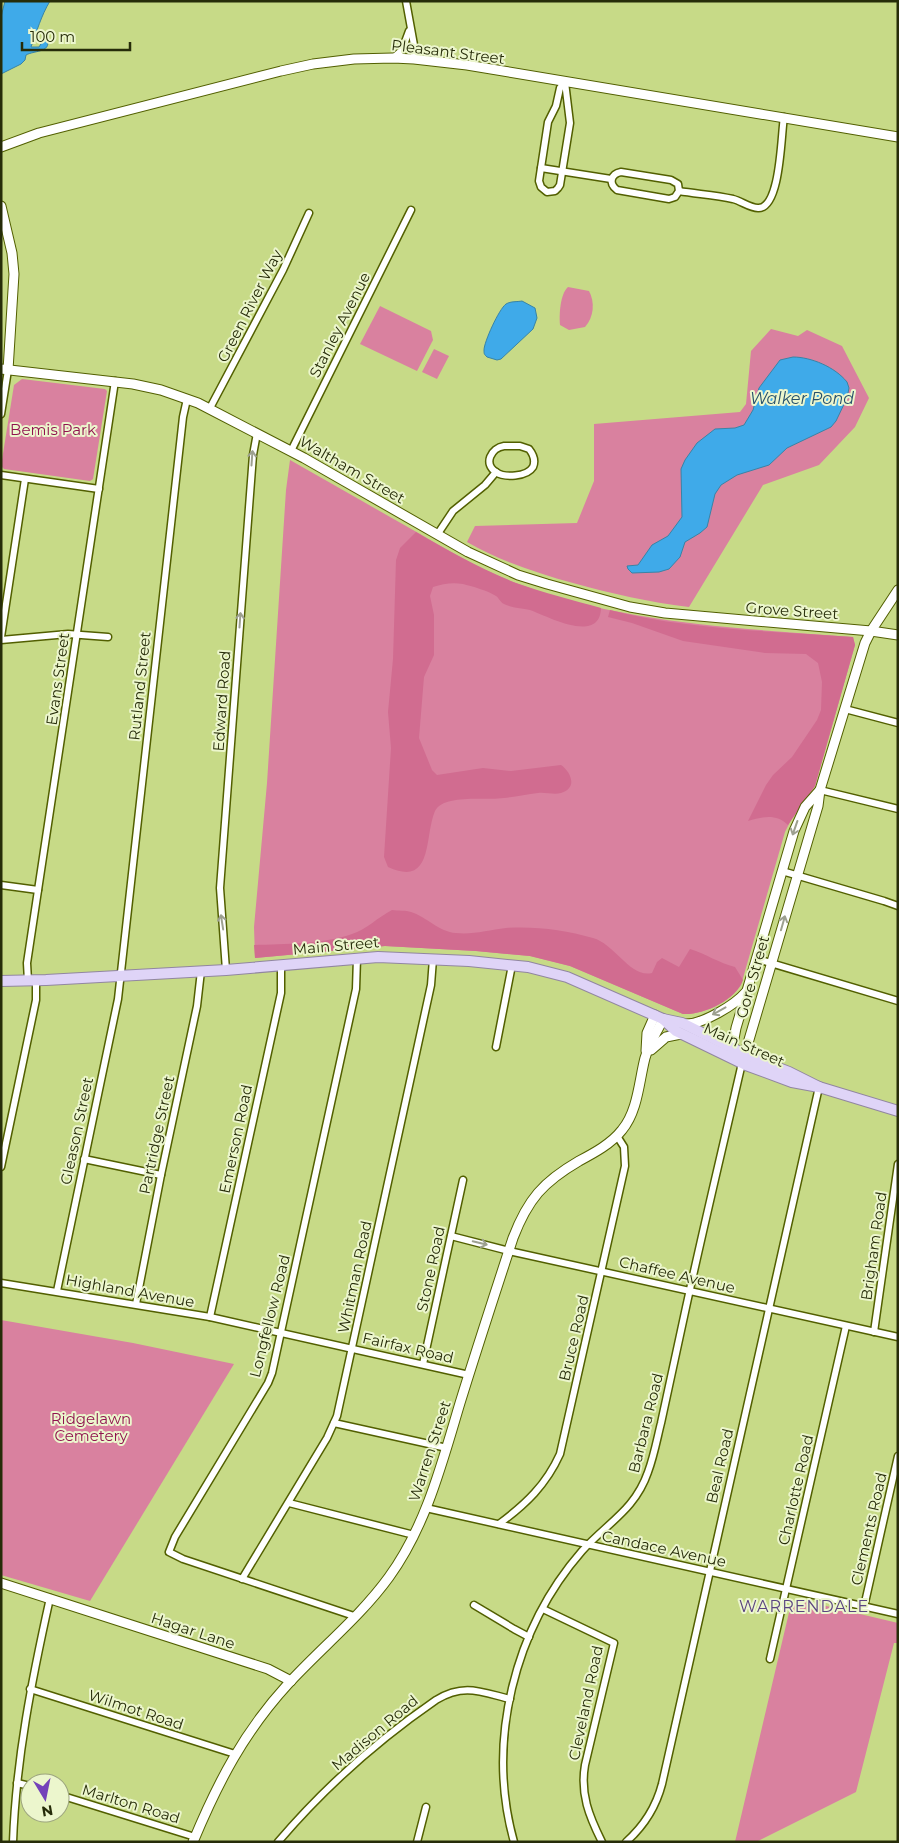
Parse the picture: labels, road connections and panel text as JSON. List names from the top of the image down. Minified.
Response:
{"streets":{"main road":["Main Street"],"street":["Pleasant Street","Green River Way","Stanley Avenue","Waltham Street","Grove Street","Evans Street","Rutland Street","Edward Road","Gore Street","Gleason Street","Partridge Street","Emerson Road","Brigham Road","Stone Road","Chaffee Avenue","Whitman Road","Highland Avenue","Longfellow Road","Bruce Road","Fairfax Road","Barbara Road","Warren Street","Beal Road","Charlotte Road","Clements Road","Candace Avenue","Hagar Lane","Cleveland Road","Wilmot Road","Madison Road","Marlton Road"]},"crossings":[["Green River Way","Waltham Street"],["Stanley Avenue","Waltham Street"],["Waltham Street","Grove Street"],["Waltham Street","Evans Street"],["Waltham Street","Rutland Street"],["Waltham Street","Edward Road"],["Grove Street","Gore Street"],["Evans Street","Main Street"],["Rutland Street","Main Street"],["Rutland Street","Gleason Street"],["Edward Road","Main Street"],["Main Street","Gore Street"],["Main Street","Gleason Street"],["Main Street","Partridge Street"],["Main Street","Emerson Road"],["Main Street","Whitman Road"],["Main Street","Longfellow Road"],["Main Street","Barbara Road"],["Main Street","Warren Street"],["Main Street","Beal Road"],["Gore Street","Barbara Road"],["Gleason Street","Highland Avenue"],["Partridge Street","Highland Avenue"],["Emerson Road","Highland Avenue"],["Brigham Road","Chaffee Avenue"],["Stone Road","Chaffee Avenue"],["Stone Road","Fairfax Road"],["Chaffee Avenue","Bruce Road"],["Chaffee Avenue","Barbara Road"],["Chaffee Avenue","Warren Street"],["Chaffee Avenue","Beal Road"],["Chaffee Avenue","Charlotte Road"],["Whitman Road","Longfellow Road"],["Whitman Road","Fairfax Road"],["Highland Avenue","Fairfax Road"],["Longfellow Road","Fairfax Road"],["Longfellow Road","Warren Street"],["Bruce Road","Warren Street"],["Bruce Road","Candace Avenue"],["Fairfax Road","Warren Street"],["Barbara Road","Candace Avenue"],["Barbara Road","Cleveland Road"],["Barbara Road","Madison Road"],["Warren Street","Candace Avenue"],["Warren Street","Hagar Lane"],["Warren Street","Wilmot Road"],["Warren Street","Marlton Road"],["Beal Road","Candace Avenue"],["Charlotte Road","Candace Avenue"],["Clements Road","Candace Avenue"]],"one_way":["Edward Road"],"districts":["WARRENDALE"],"water":["Walker Pond"],"parks":["Bemis Park","Ridgelawn Cemetery"],"scale_bar":"100 m","north":"bottom"}
